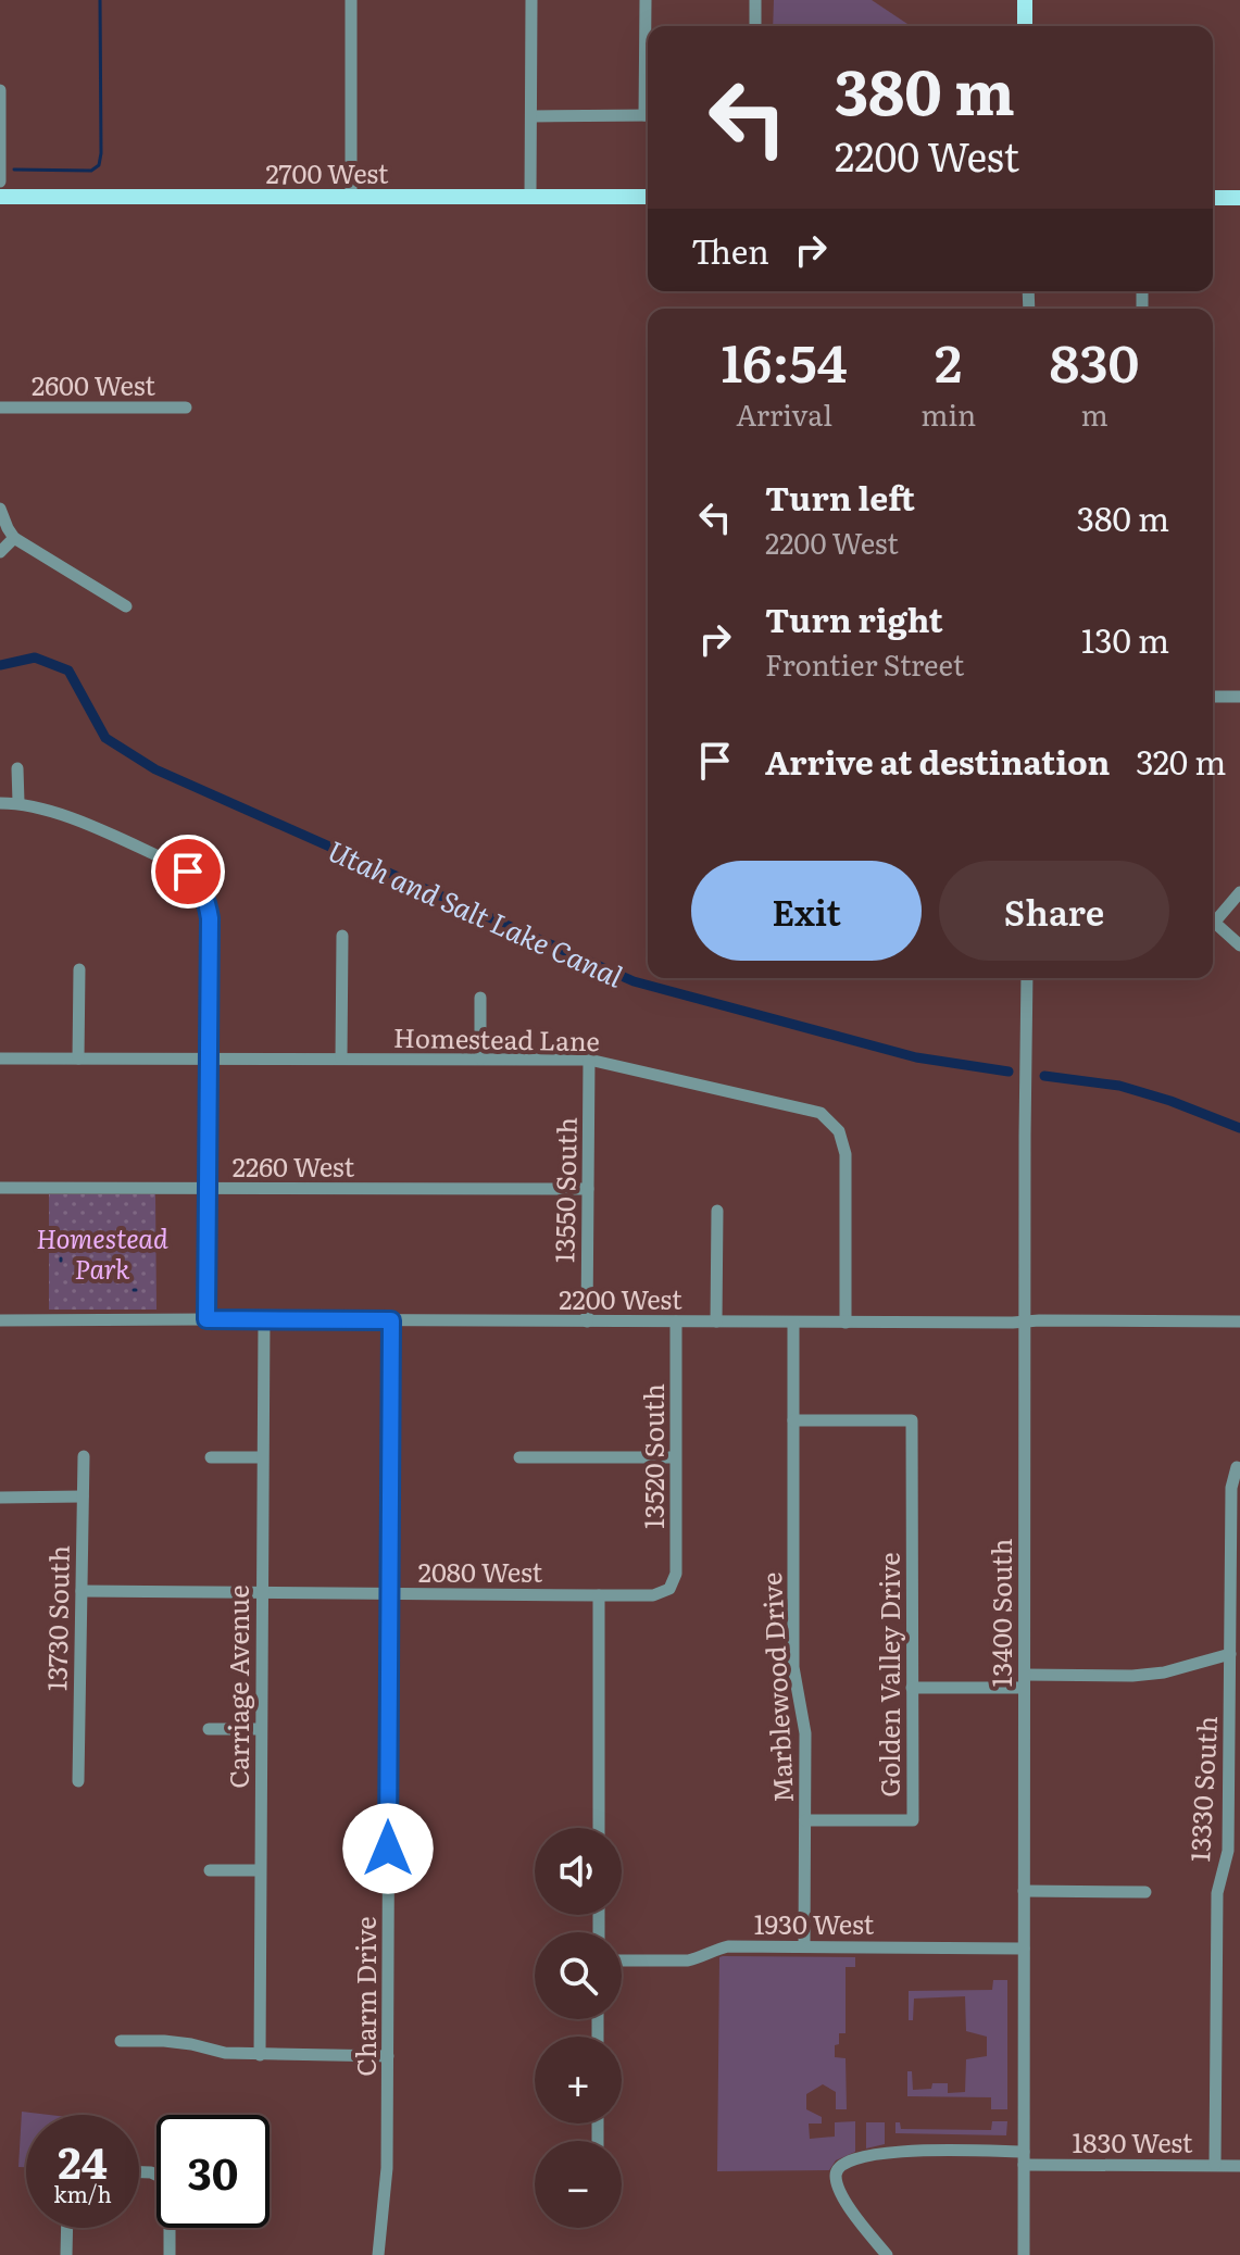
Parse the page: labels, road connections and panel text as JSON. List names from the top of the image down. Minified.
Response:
{"streets":{"main road":["2700 West"],"street":["2600 West","Homestead Lane","2260 West","13550 South","2200 West","13520 South","2080 West","13400 South","13730 South","Golden Valley Drive","Carriage Avenue","Marblewood Drive","13330 South","1930 West","Charm Drive","1830 West"]},"crossings":[["Homestead Lane","13550 South"],["Homestead Lane","2200 West"],["2260 West","13550 South"],["13550 South","2200 West"],["2200 West","13520 South"],["2200 West","13400 South"],["2200 West","Carriage Avenue"],["2200 West","Marblewood Drive"],["2200 West","Charm Drive"],["13520 South","2080 West"],["2080 West","13730 South"],["2080 West","Carriage Avenue"],["2080 West","Charm Drive"],["13400 South","1930 West"],["13400 South","1830 West"],["Golden Valley Drive","Marblewood Drive"],["Marblewood Drive","1930 West"],["13330 South","1830 West"]],"water":["Utah and Salt Lake Canal"],"parks":["Homestead Park"],"page":{"turn":["380 m","2200 West"],"then":"Then","eta":["16:54","Arrival","2","min","830","m"],"list":[{"name":"Turn left","note":"2200 West","value":"380 m"},{"name":"Turn right","note":"Frontier Street","value":"130 m"},{"name":"Arrive at destination","value":"320 m"}],"buttons":["Exit","Share"],"map_buttons":["+","−"],"speed":"24 km/h","limit":"30"}}
